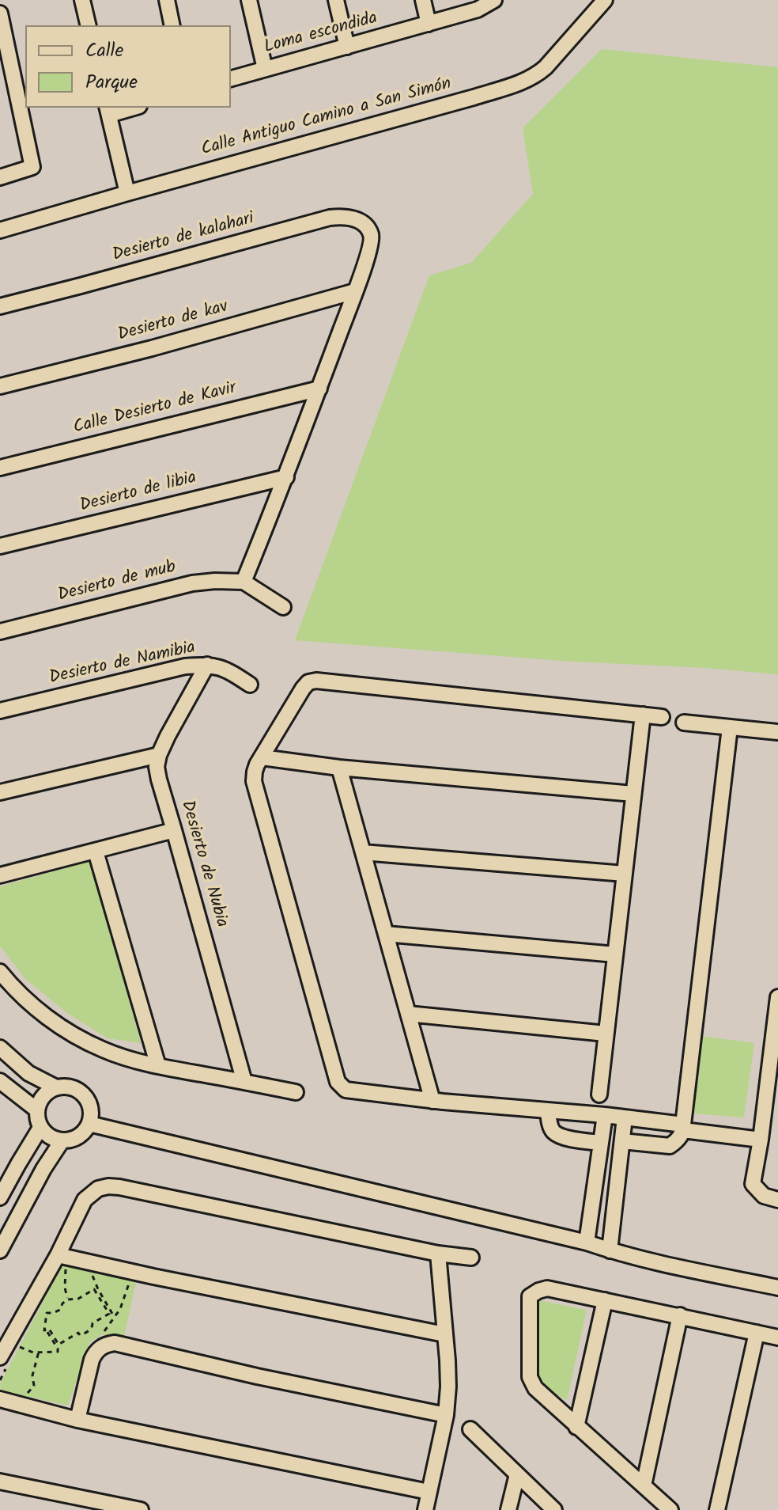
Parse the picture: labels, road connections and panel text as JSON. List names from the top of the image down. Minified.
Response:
{"streets":{"street":["Loma escondida","Calle Antiguo Camino a San Simón","Desierto de kalahari","Desierto de kav","Calle Desierto de Kavir","Desierto de libia","Desierto de mub","Desierto de Namibia","Desierto de Nubia"]},"crossings":[["Desierto de kalahari","Desierto de kav"]],"legend":["Calle","Parque"]}
